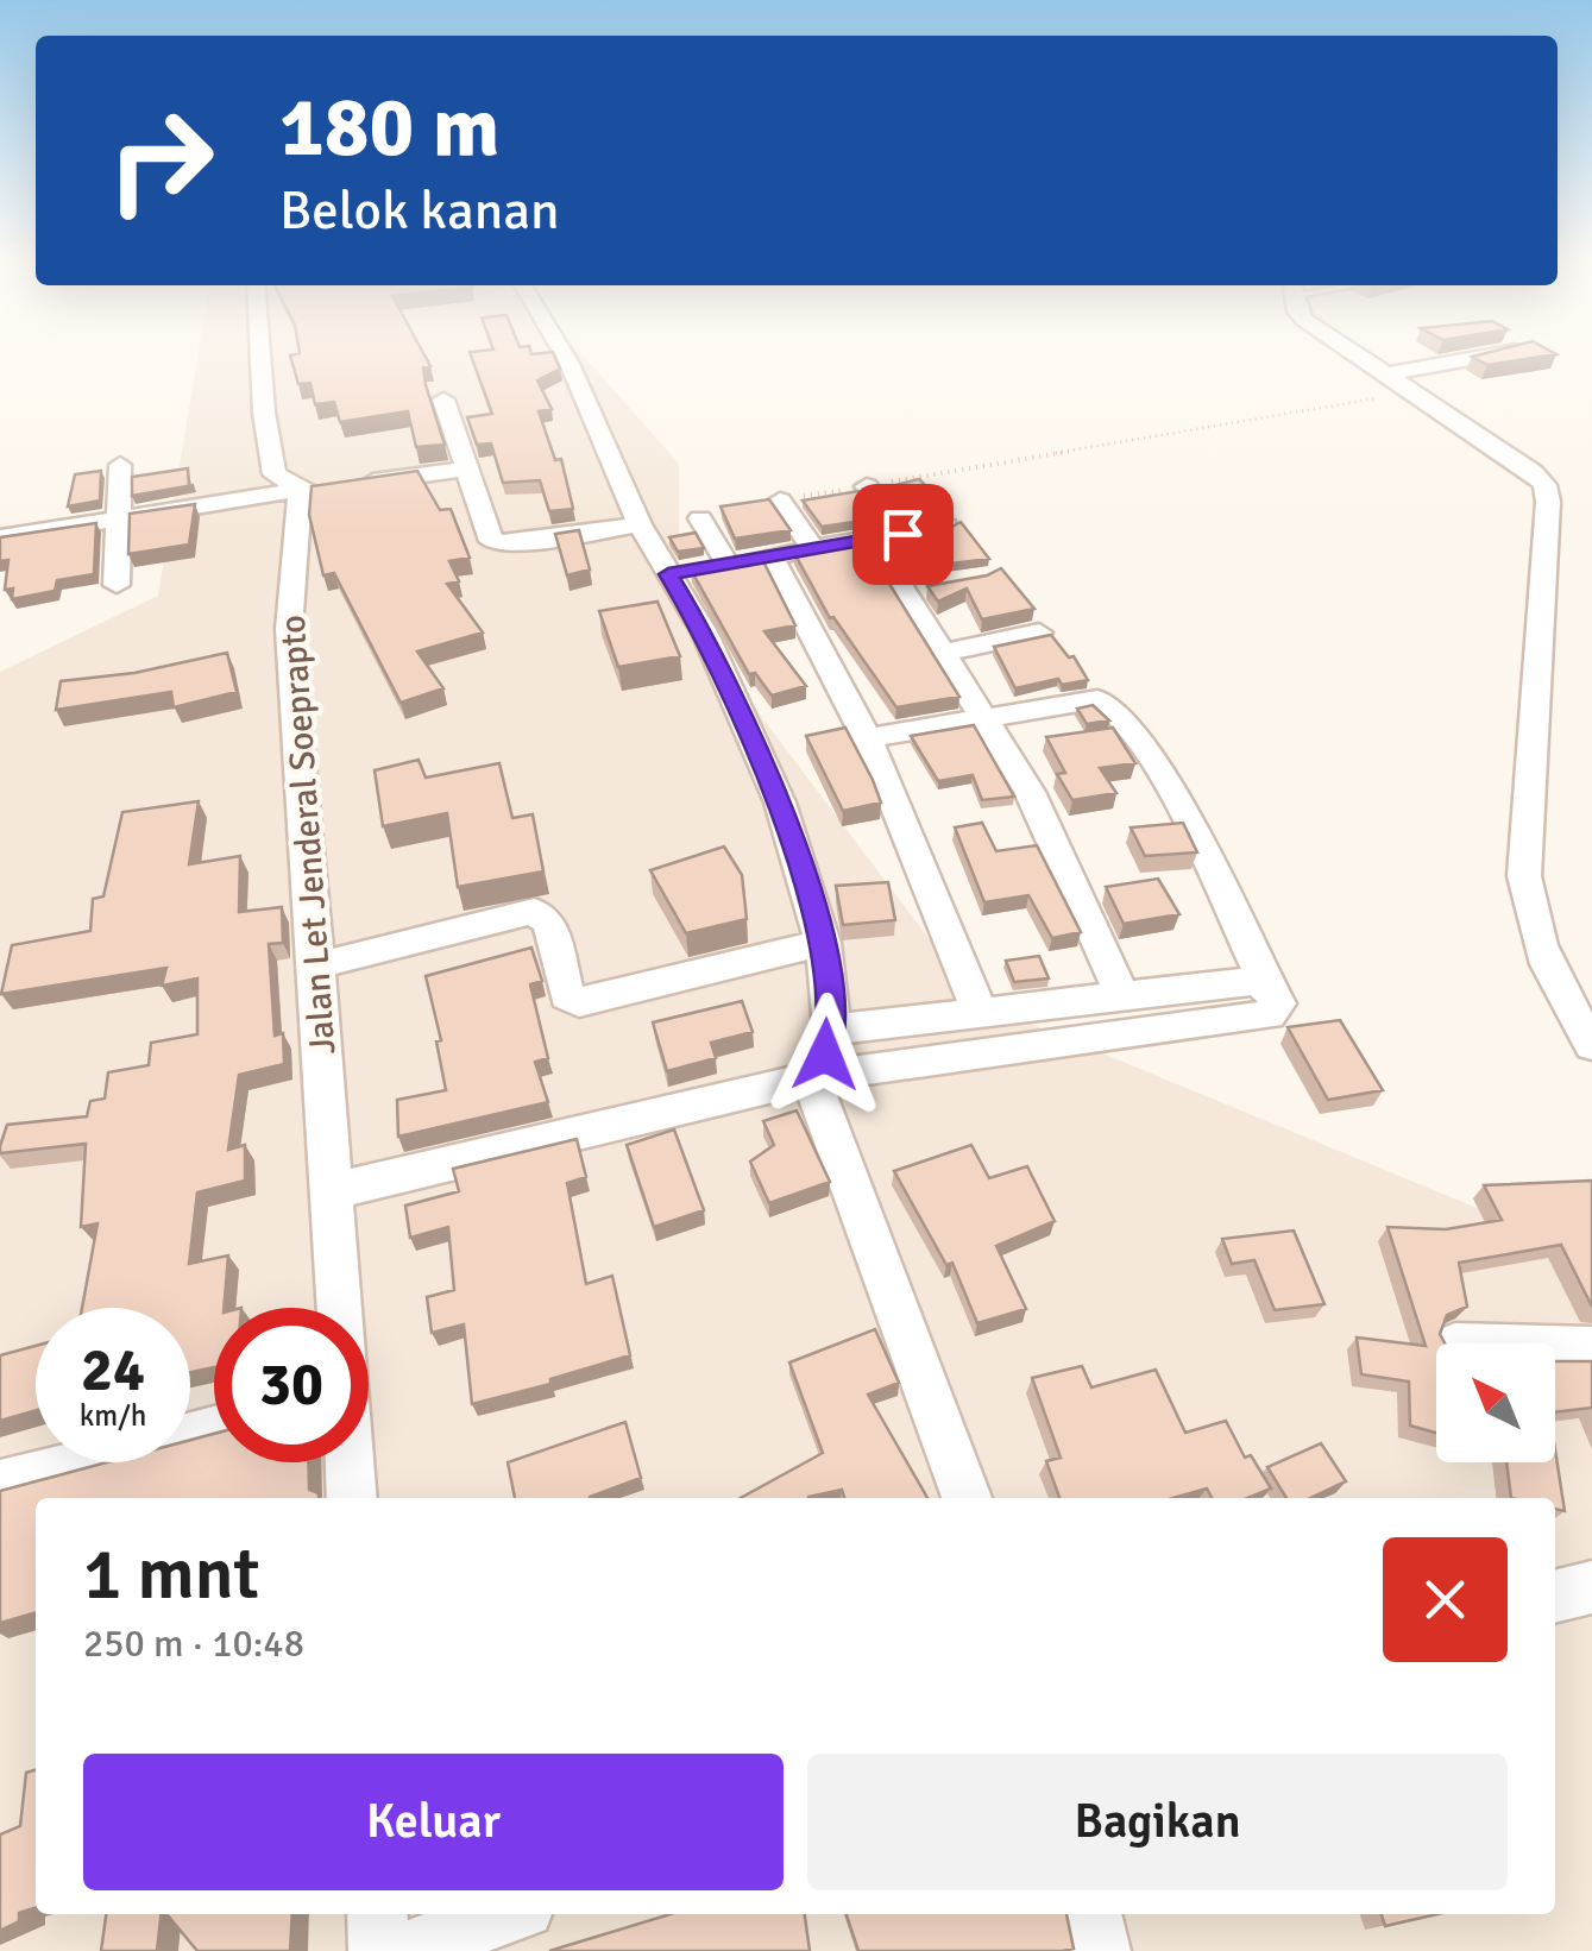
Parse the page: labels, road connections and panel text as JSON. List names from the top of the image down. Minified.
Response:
{"streets":{"street":["Jalan Let Jenderal Soeprapto"]},"north":"top left","page":{"turn":["180 m","Belok kanan"],"speed":"24 km/h","limit":"30","heading":["1 mnt","250 m · 10:48"],"buttons":["Keluar","Bagikan"]}}
